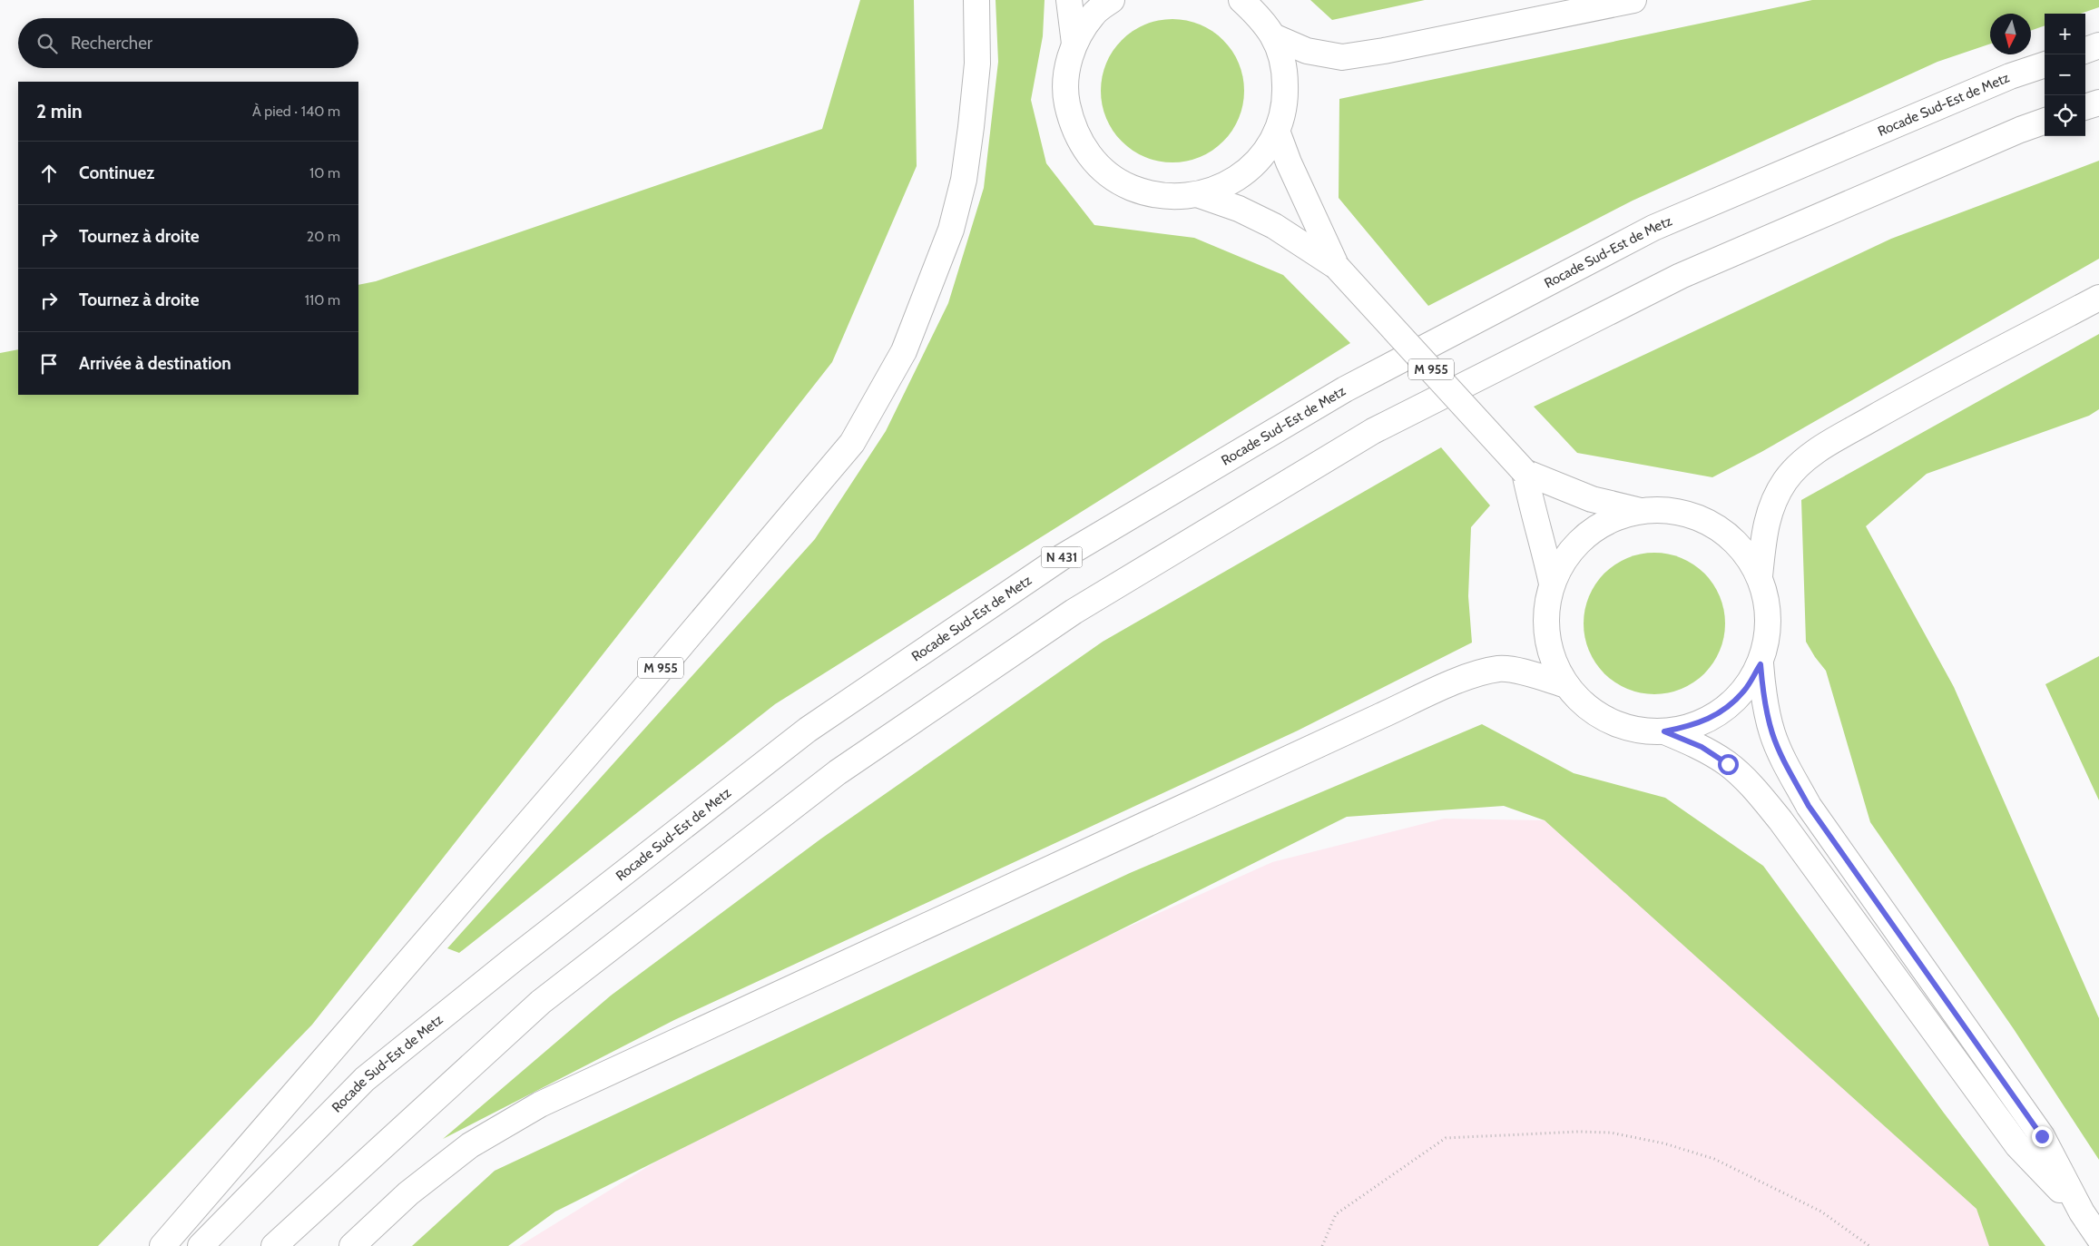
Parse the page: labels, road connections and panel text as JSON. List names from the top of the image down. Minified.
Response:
{"streets":{"main road":["Rocade Sud-Est de Metz","M 955","N 431"]},"north":"bottom","page":{"map_buttons":["+","−"],"search":"Rechercher","heading":["2 min","À pied · 140 m"],"list":[["Continuez","10 m"],["Tournez à droite","20 m"],["Tournez à droite","110 m"],"Arrivée à destination"]}}
